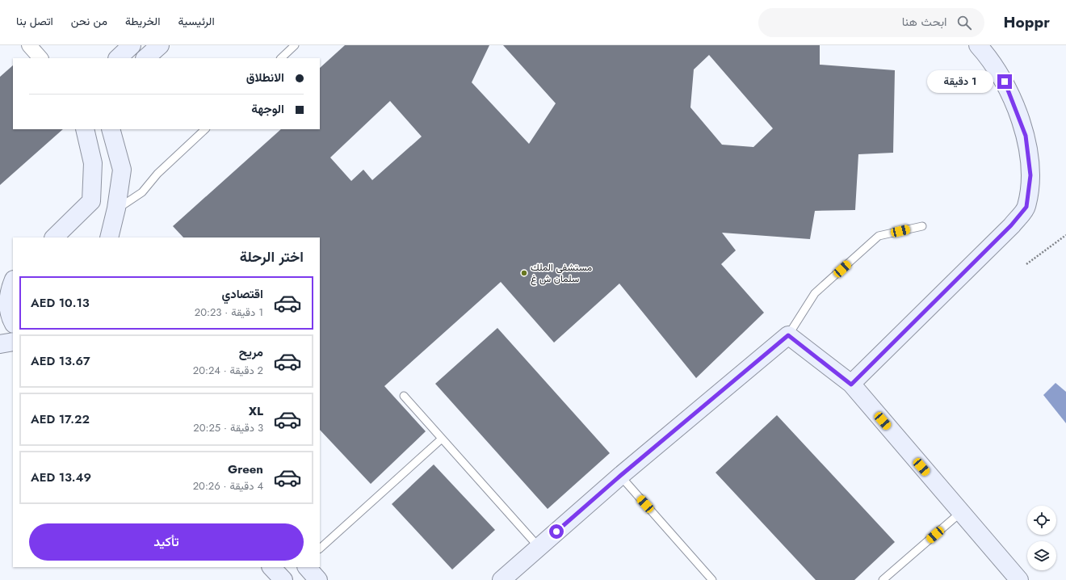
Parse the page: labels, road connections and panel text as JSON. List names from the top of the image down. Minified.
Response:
{"places":["مستشفى الملك سلمان ش غ"],"page":{"header":"Hoppr","search":"ابحث هنا","nav":["الرئيسية","الخريطة","من نحن","اتصل بنا"],"banner":["الانطلاق","الوجهة"],"bubble":"1 دقيقة","heading":"اختر الرحلة","list":[{"name":"اقتصادي","note":"1 دقيقة · 20:23","value":"AED 10.13"},{"name":"مريح","note":"2 دقيقة · 20:24","value":"AED 13.67"},{"name":"XL","note":"3 دقيقة · 20:25","value":"AED 17.22"},{"name":"Green","note":"4 دقيقة · 20:26","value":"AED 13.49"}],"buttons":"تأكيد"}}
